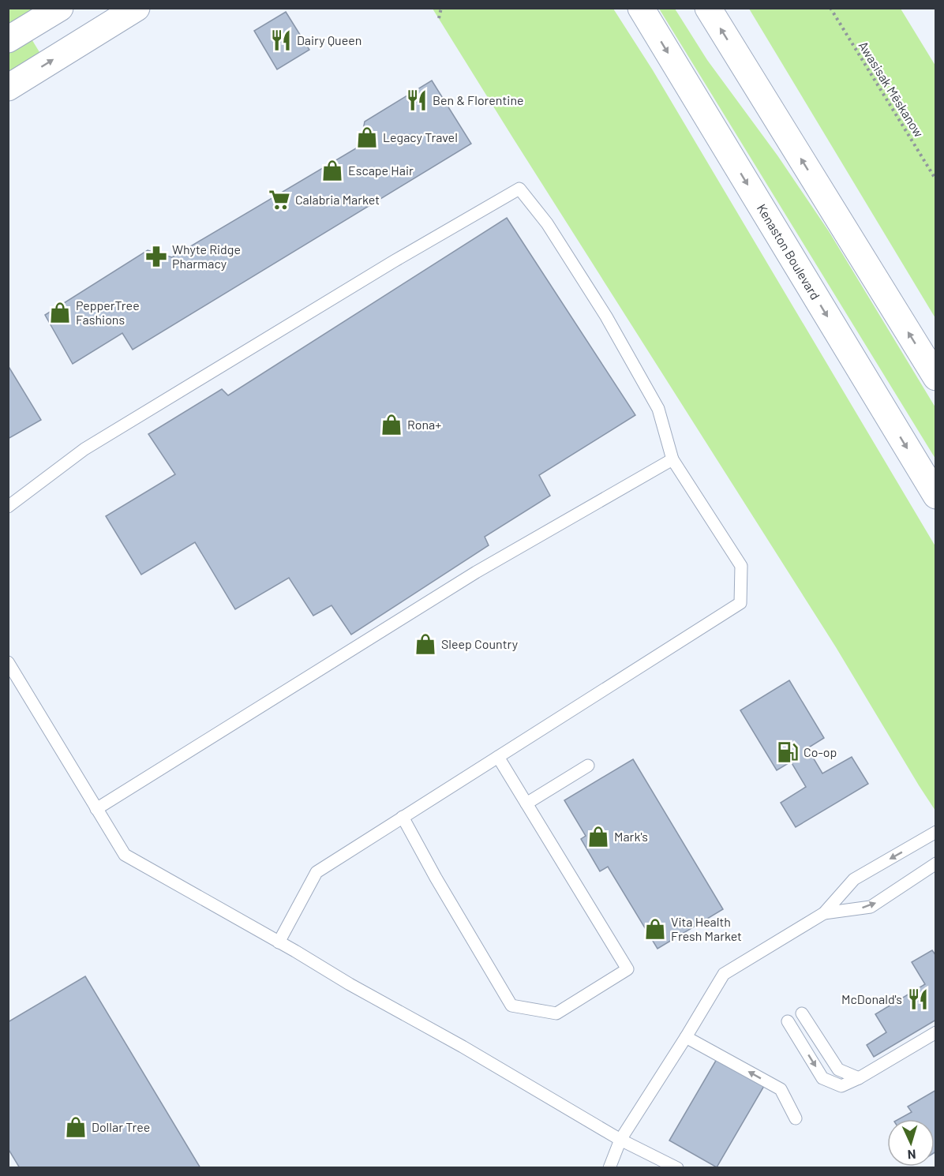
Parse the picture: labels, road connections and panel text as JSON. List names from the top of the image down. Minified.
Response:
{"streets":{"main road":["Kenaston Boulevard"],"path":["Awasisak Mēskanow"]},"places":{"restaurant":["Dairy Queen","Ben & Florentine","McDonald's"],"shop":["Legacy Travel","Escape Hair","PepperTree Fashions","Rona+","Sleep Country","Mark's","Vita Health Fresh Market","Dollar Tree"],"supermarket":["Calabria Market"],"pharmacy":["Whyte Ridge Pharmacy"],"fuel station":["Co-op"]},"north":"bottom"}
